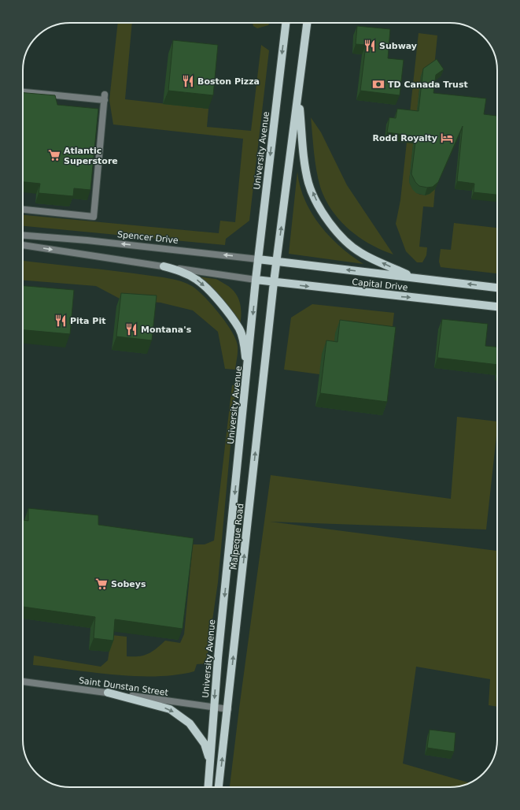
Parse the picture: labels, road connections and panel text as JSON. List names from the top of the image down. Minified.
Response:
{"streets":{"main road":["University Avenue","Spencer Drive","Capital Drive","Malpeque Road"],"street":["Saint Dunstan Street"]},"crossings":[["University Avenue","Spencer Drive"],["University Avenue","Capital Drive"],["University Avenue","Saint Dunstan Street"],["Spencer Drive","Capital Drive"],["Capital Drive","Malpeque Road"],["Malpeque Road","Saint Dunstan Street"]],"one_way":["Malpeque Road"],"places":{"restaurant":["Subway","Boston Pizza","Pita Pit","Montana's"],"bank":["TD Canada Trust"],"hotel":["Rodd Royalty"],"supermarket":["Atlantic Superstore","Sobeys"]}}
